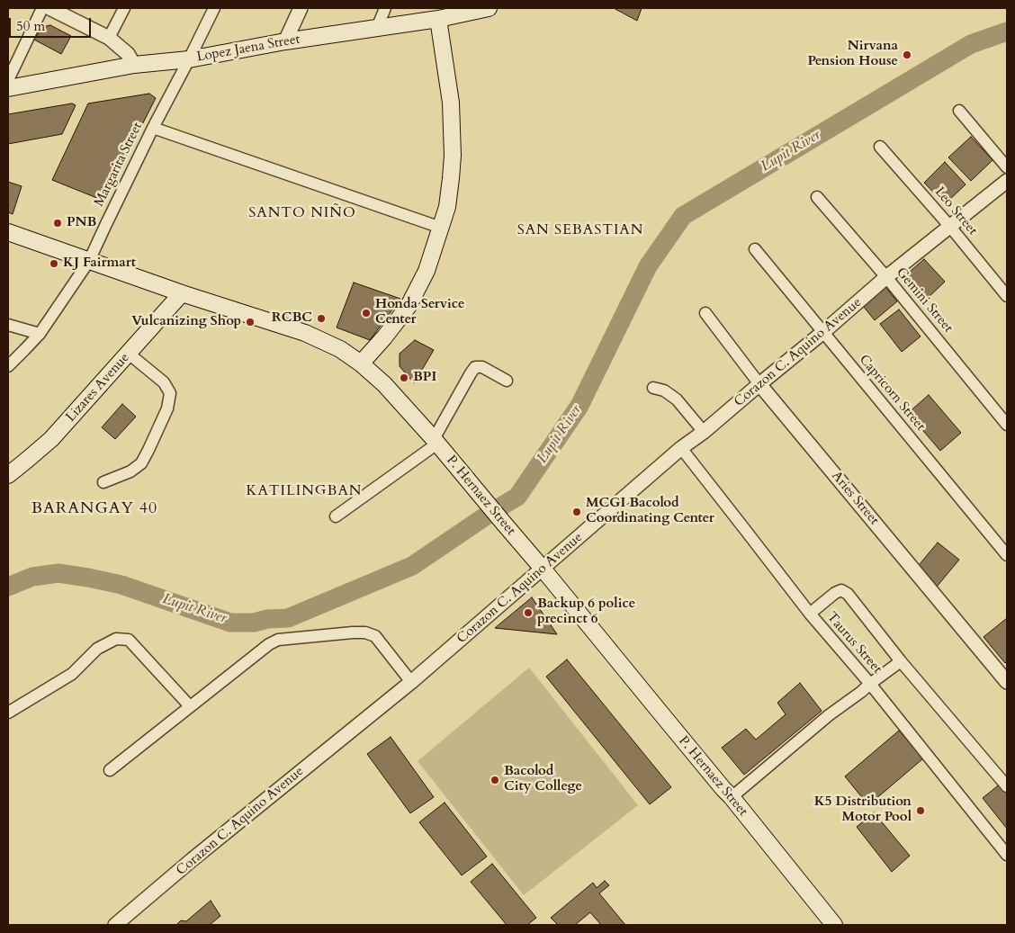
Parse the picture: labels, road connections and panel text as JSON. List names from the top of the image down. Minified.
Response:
{"streets":{"main road":["Lopez Jaena Street","Lizares Avenue","P. Hernaez Street"],"street":["Margarita Street","Leo Street","Gemini Street","Corazon C. Aquino Avenue","Capricorn Street","Aries Street","Taurus Street"]},"crossings":[["Lopez Jaena Street","Margarita Street"],["Margarita Street","P. Hernaez Street"],["Leo Street","Corazon C. Aquino Avenue"],["Gemini Street","Corazon C. Aquino Avenue"],["Corazon C. Aquino Avenue","Capricorn Street"],["Corazon C. Aquino Avenue","P. Hernaez Street"],["Corazon C. Aquino Avenue","Aries Street"],["Corazon C. Aquino Avenue","Taurus Street"],["Lizares Avenue","P. Hernaez Street"]],"districts":["SANTO NIÑO","SAN SEBASTIAN","KATILINGBAN","BARANGAY 40"],"water":["Lupit River"],"places":["Nirvana Pension House","PNB","KJ Fairmart","Honda Service Center","RCBC","Vulcanizing Shop","BPI","MCGI Bacolod Coordinating Center","Backup 6 police precinct 6","Bacolod City College","K5 Distribution Motor Pool"],"scale_bar":"50 m"}
